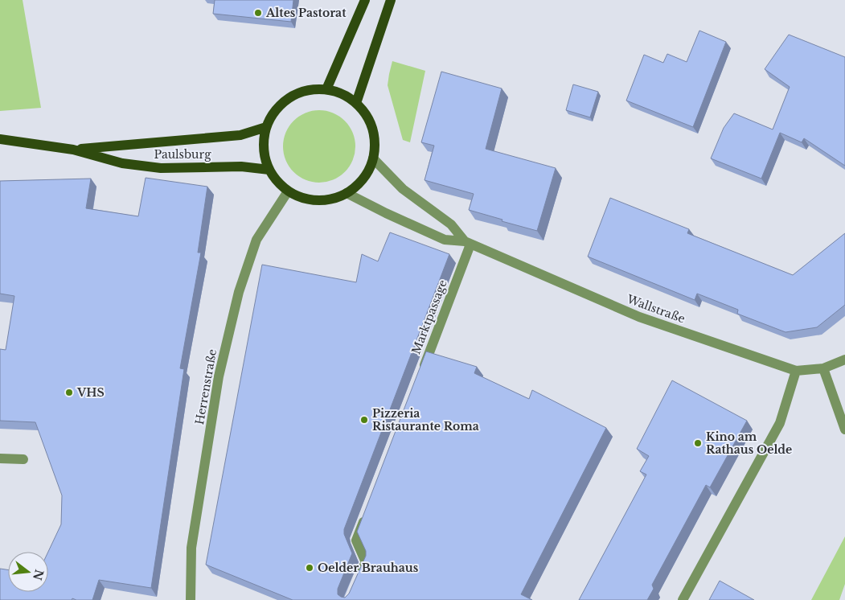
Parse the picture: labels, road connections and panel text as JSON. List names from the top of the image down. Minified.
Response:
{"streets":{"main road":["Paulsburg"],"street":["Wallstraße","Marktpassage","Herrenstraße"]},"crossings":[["Paulsburg","Wallstraße"],["Paulsburg","Herrenstraße"],["Wallstraße","Marktpassage"],["Wallstraße","Herrenstraße"]],"places":["Altes Pastorat","VHS","Pizzeria Ristaurante Roma","Kino am Rathaus Oelde","Oelder Brauhaus"],"north":"right"}
